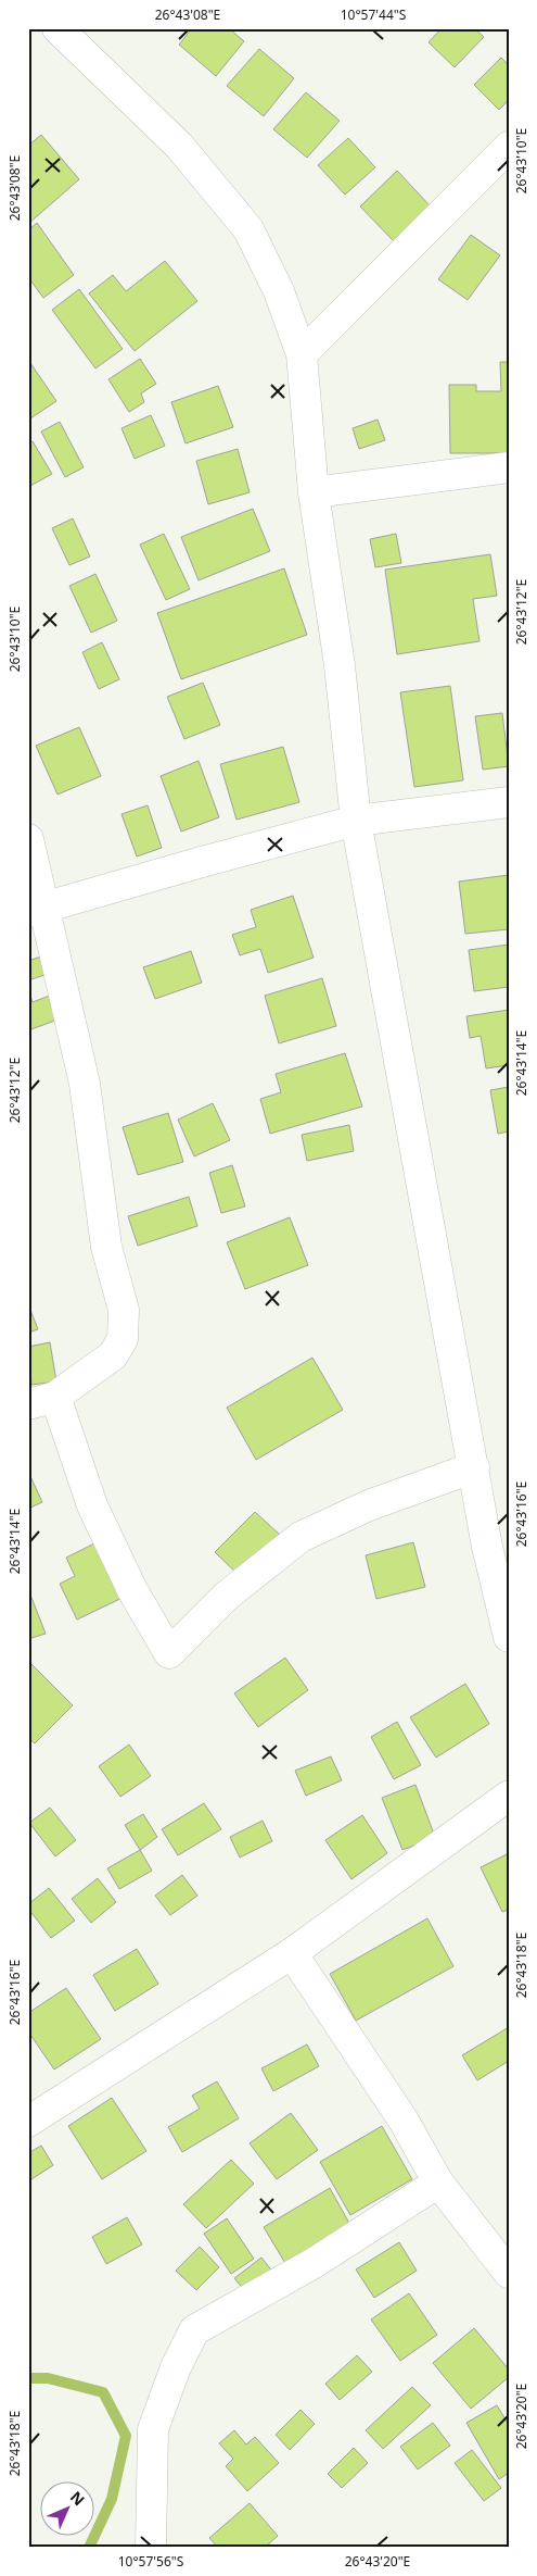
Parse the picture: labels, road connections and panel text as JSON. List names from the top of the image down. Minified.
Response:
{"north":"top right","coordinates":["26°43'08\"E","10°57'44\"S","26°43'10\"E","26°43'12\"E","26°43'14\"E","26°43'16\"E","26°43'18\"E","26°43'20\"E","10°57'56\"S"]}
